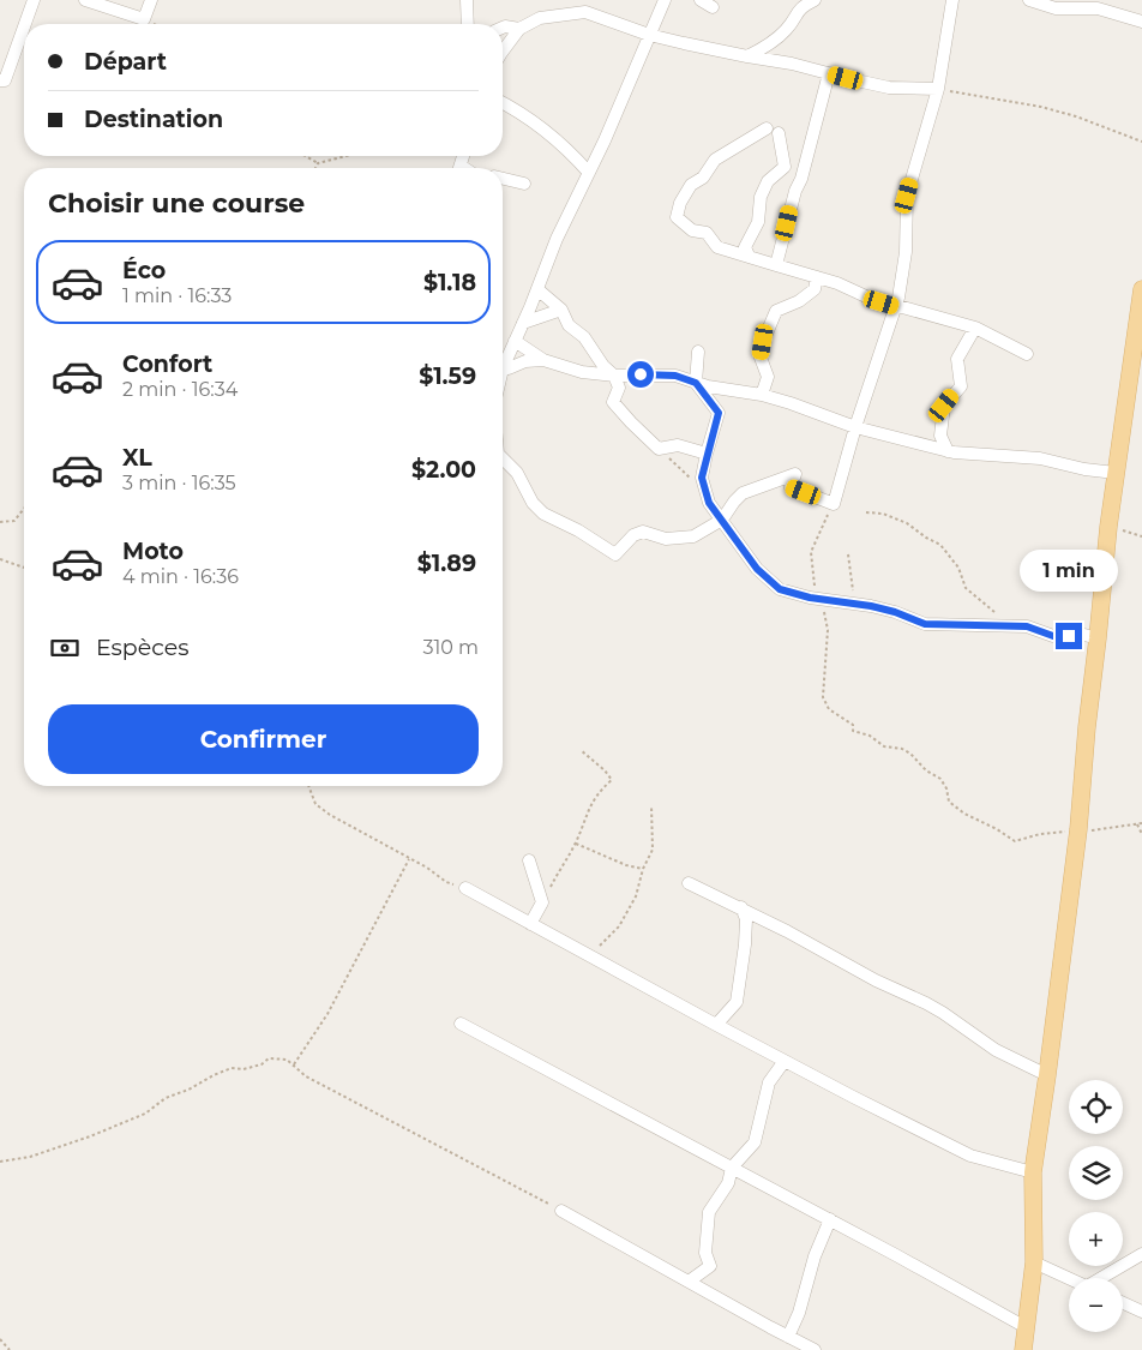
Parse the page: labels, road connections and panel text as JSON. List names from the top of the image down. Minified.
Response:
{"page":{"banner":["Départ","Destination"],"heading":"Choisir une course","list":[{"name":"Éco","note":"1 min · 16:33","value":"$1.18"},{"name":"Confort","note":"2 min · 16:34","value":"$1.59"},{"name":"XL","note":"3 min · 16:35","value":"$2.00"},{"name":"Moto","note":"4 min · 16:36","value":"$1.89"}],"bubble":"1 min","pay":["Espèces","310 m"],"buttons":"Confirmer","map_buttons":["+","−"]}}
